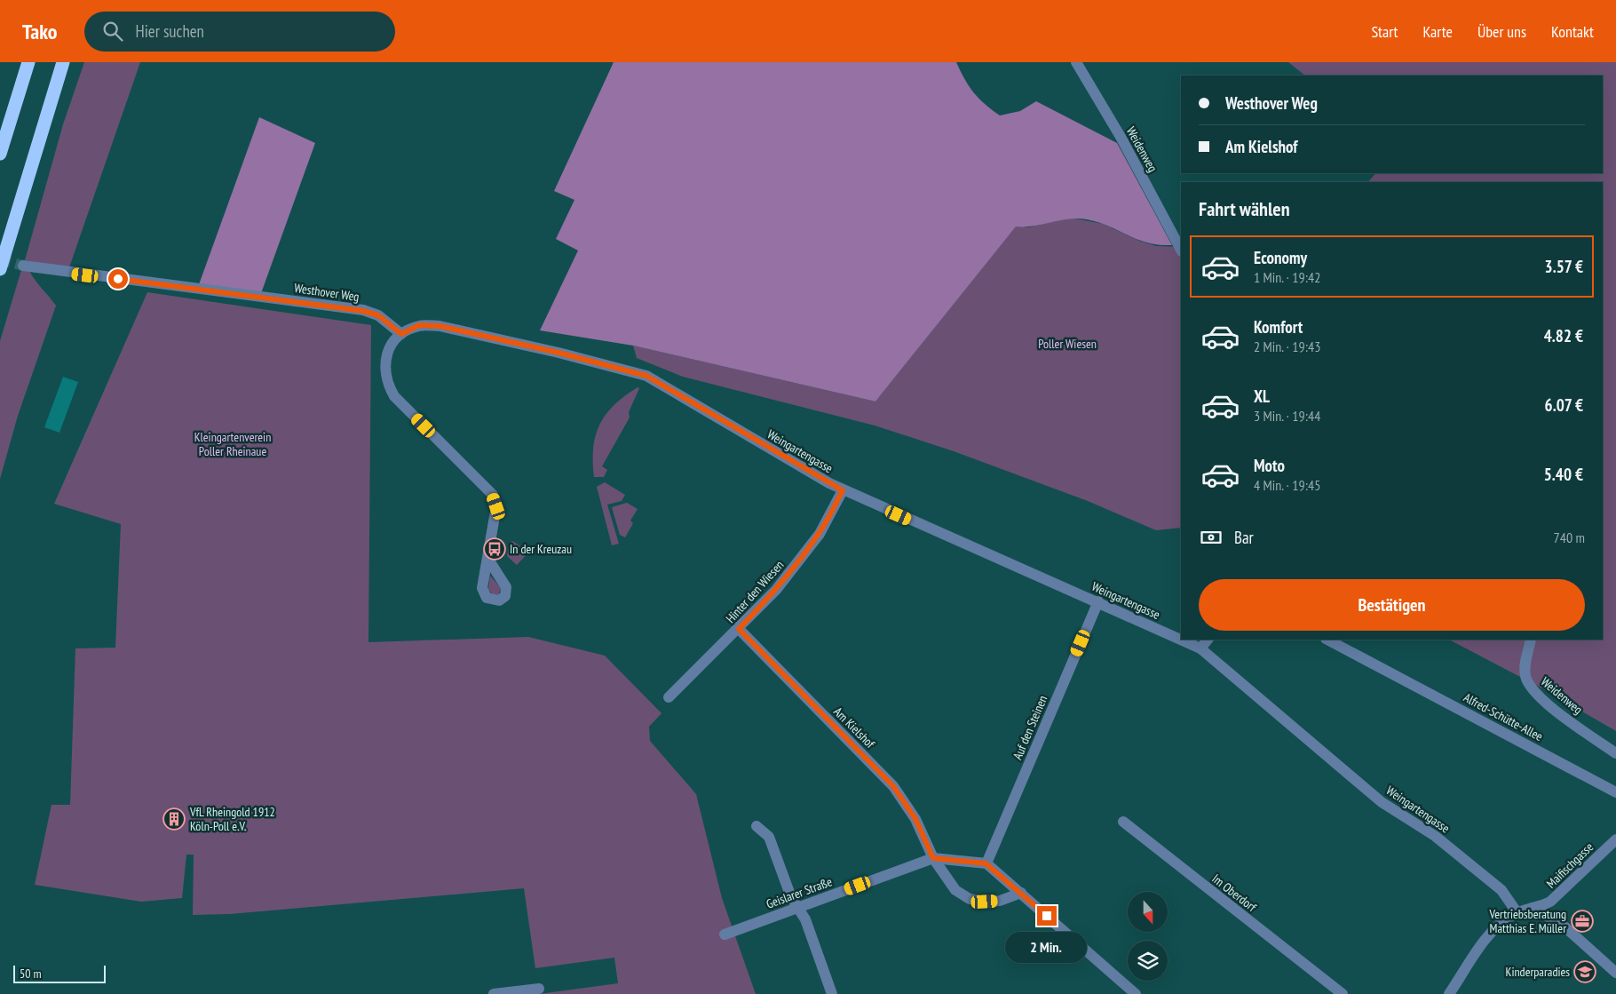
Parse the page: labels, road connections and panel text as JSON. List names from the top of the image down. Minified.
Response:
{"streets":{"street":["Weidenweg","Westhover Weg","Weingartengasse","Hinter den Wiesen","Alfred-Schütte-Allee","Am Kielshof","Auf den Steinen","Maifischgasse","Geislarer Straße","Im Oberdorf"]},"crossings":[["Westhover Weg","Weingartengasse"],["Weingartengasse","Hinter den Wiesen"],["Weingartengasse","Auf den Steinen"],["Weingartengasse","Maifischgasse"],["Hinter den Wiesen","Am Kielshof"],["Am Kielshof","Geislarer Straße"]],"parks":["Poller Wiesen","Kleingartenverein Poller Rheinaue"],"places":{"bus stop":["In der Kreuzau"],"building":["VfL Rheingold 1912 Köln-Poll e.V."],"office":["Vertriebsberatung Matthias E. Müller"],"school or university":["Kinderparadies"]},"scale_bar":"50 m","north":"bottom","page":{"header":"Tako","search":"Hier suchen","nav":["Start","Karte","Über uns","Kontakt"],"banner":["Westhover Weg","Am Kielshof"],"heading":"Fahrt wählen","list":[{"name":"Economy","note":"1 Min. · 19:42","value":"3.57 €"},{"name":"Komfort","note":"2 Min. · 19:43","value":"4.82 €"},{"name":"XL","note":"3 Min. · 19:44","value":"6.07 €"},{"name":"Moto","note":"4 Min. · 19:45","value":"5.40 €"}],"pay":["Bar","740 m"],"buttons":"Bestätigen","bubble":"2 Min.","scale":"50 m"}}
